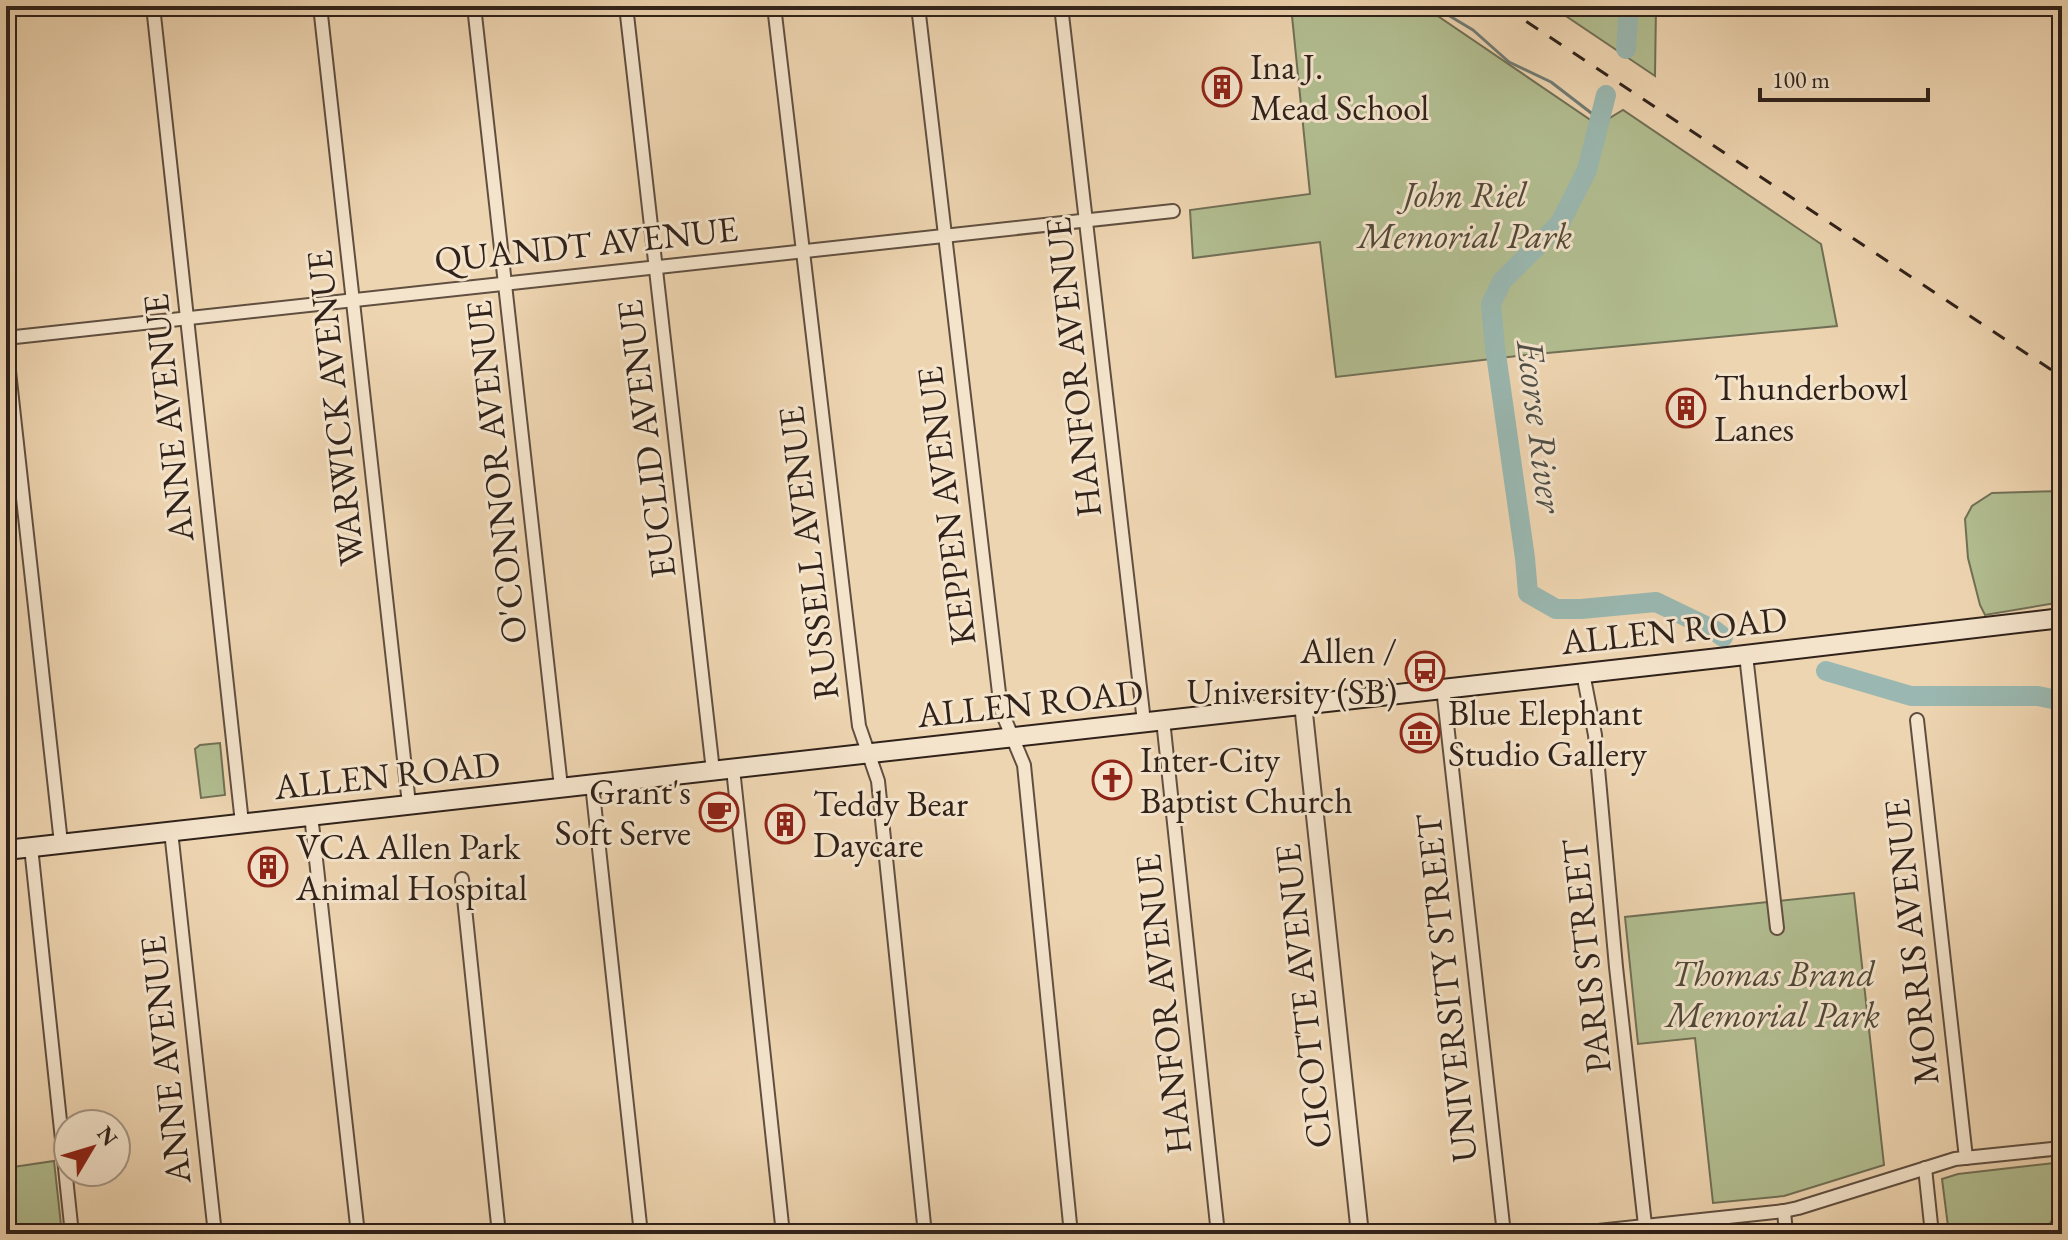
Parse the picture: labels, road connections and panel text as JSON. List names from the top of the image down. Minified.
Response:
{"streets":{"main road":["ALLEN ROAD"],"street":["QUANDT AVENUE","HANFOR AVENUE","WARWICK AVENUE","ANNE AVENUE","EUCLID AVENUE","O'CONNOR AVENUE","KEPPEN AVENUE","RUSSELL AVENUE","MORRIS AVENUE","PARIS STREET","UNIVERSITY STREET","CICOTTE AVENUE"]},"crossings":[["QUANDT AVENUE","HANFOR AVENUE"],["QUANDT AVENUE","WARWICK AVENUE"],["QUANDT AVENUE","ANNE AVENUE"],["QUANDT AVENUE","EUCLID AVENUE"],["QUANDT AVENUE","O'CONNOR AVENUE"],["QUANDT AVENUE","KEPPEN AVENUE"],["QUANDT AVENUE","RUSSELL AVENUE"],["HANFOR AVENUE","ALLEN ROAD"],["WARWICK AVENUE","ALLEN ROAD"],["ANNE AVENUE","ALLEN ROAD"],["EUCLID AVENUE","ALLEN ROAD"],["O'CONNOR AVENUE","ALLEN ROAD"],["KEPPEN AVENUE","ALLEN ROAD"],["RUSSELL AVENUE","ALLEN ROAD"],["ALLEN ROAD","PARIS STREET"],["ALLEN ROAD","UNIVERSITY STREET"],["ALLEN ROAD","CICOTTE AVENUE"]],"water":["Ecorse River"],"parks":["John Riel Memorial Park","Thomas Brand Memorial Park"],"places":{"building":["Ina J. Mead School","Thunderbowl Lanes","Teddy Bear Daycare","VCA Allen Park Animal Hospital"],"bus stop":["Allen / University (SB)"],"museum":["Blue Elephant Studio Gallery"],"church":["Inter-City Baptist Church"],"cafe":["Grant's Soft Serve"]},"scale_bar":"100 m","north":"top right"}
